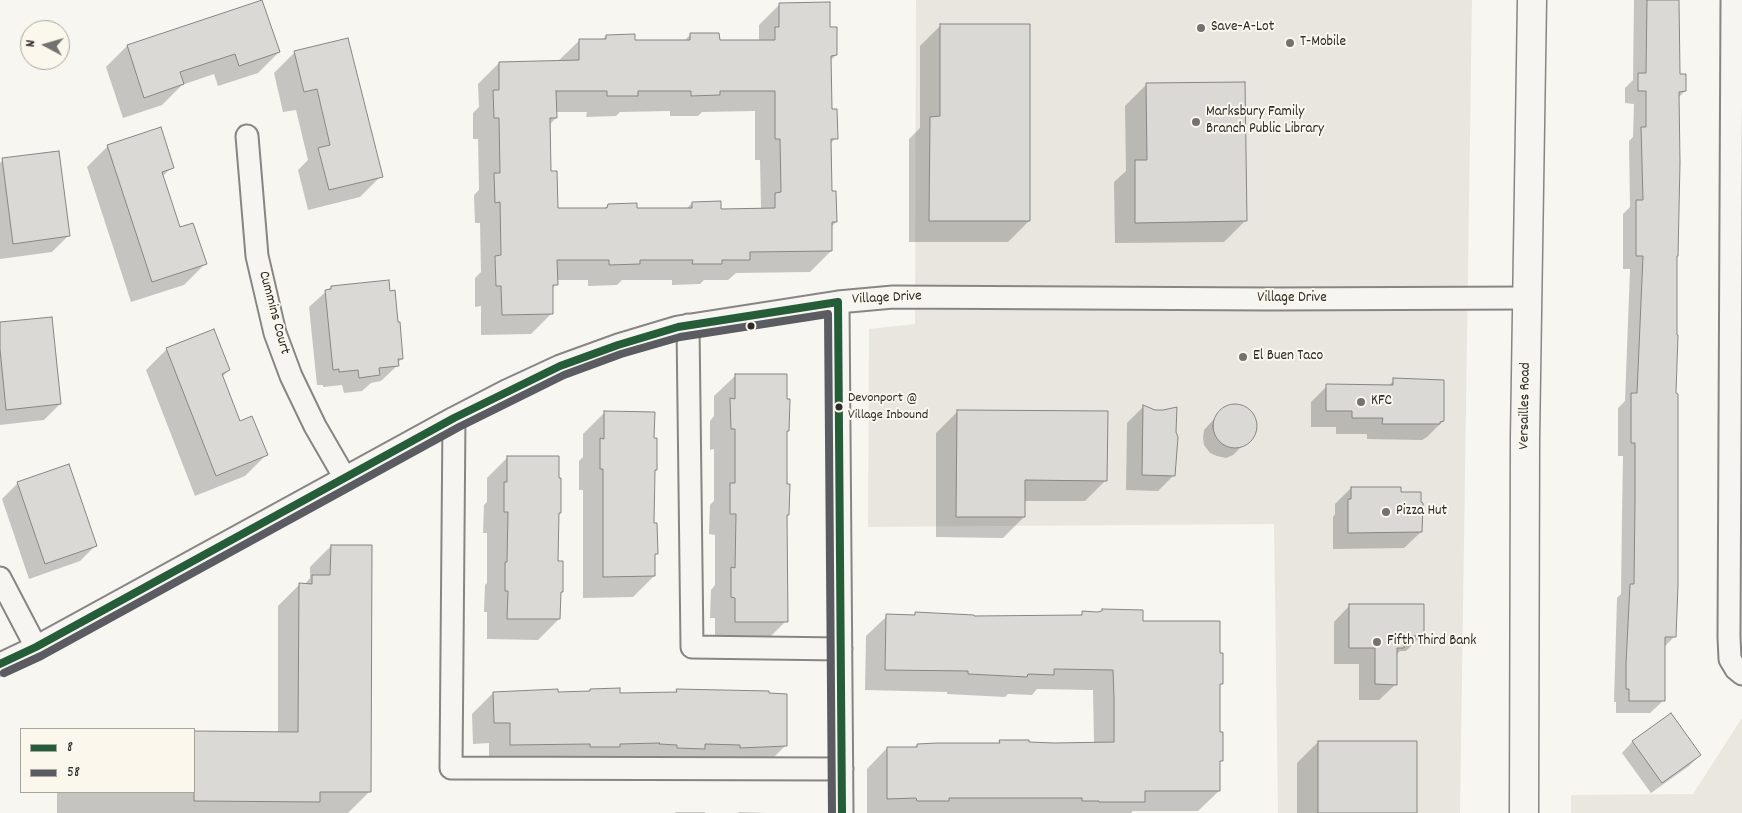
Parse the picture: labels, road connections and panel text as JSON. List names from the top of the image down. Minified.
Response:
{"streets":{"main road":["Versailles Road"],"street":["Village Drive","Cummins Court"]},"crossings":[["Village Drive","Cummins Court"],["Village Drive","Versailles Road"]],"places":["Save-A-Lot","T-Mobile","Marksbury Family Branch Public Library","El Buen Taco","KFC","Devonport @ Village Inbound","Pizza Hut","Fifth Third Bank"],"lines":["transit line 8","transit line 58"],"legend":["8","58"],"north":"left"}
